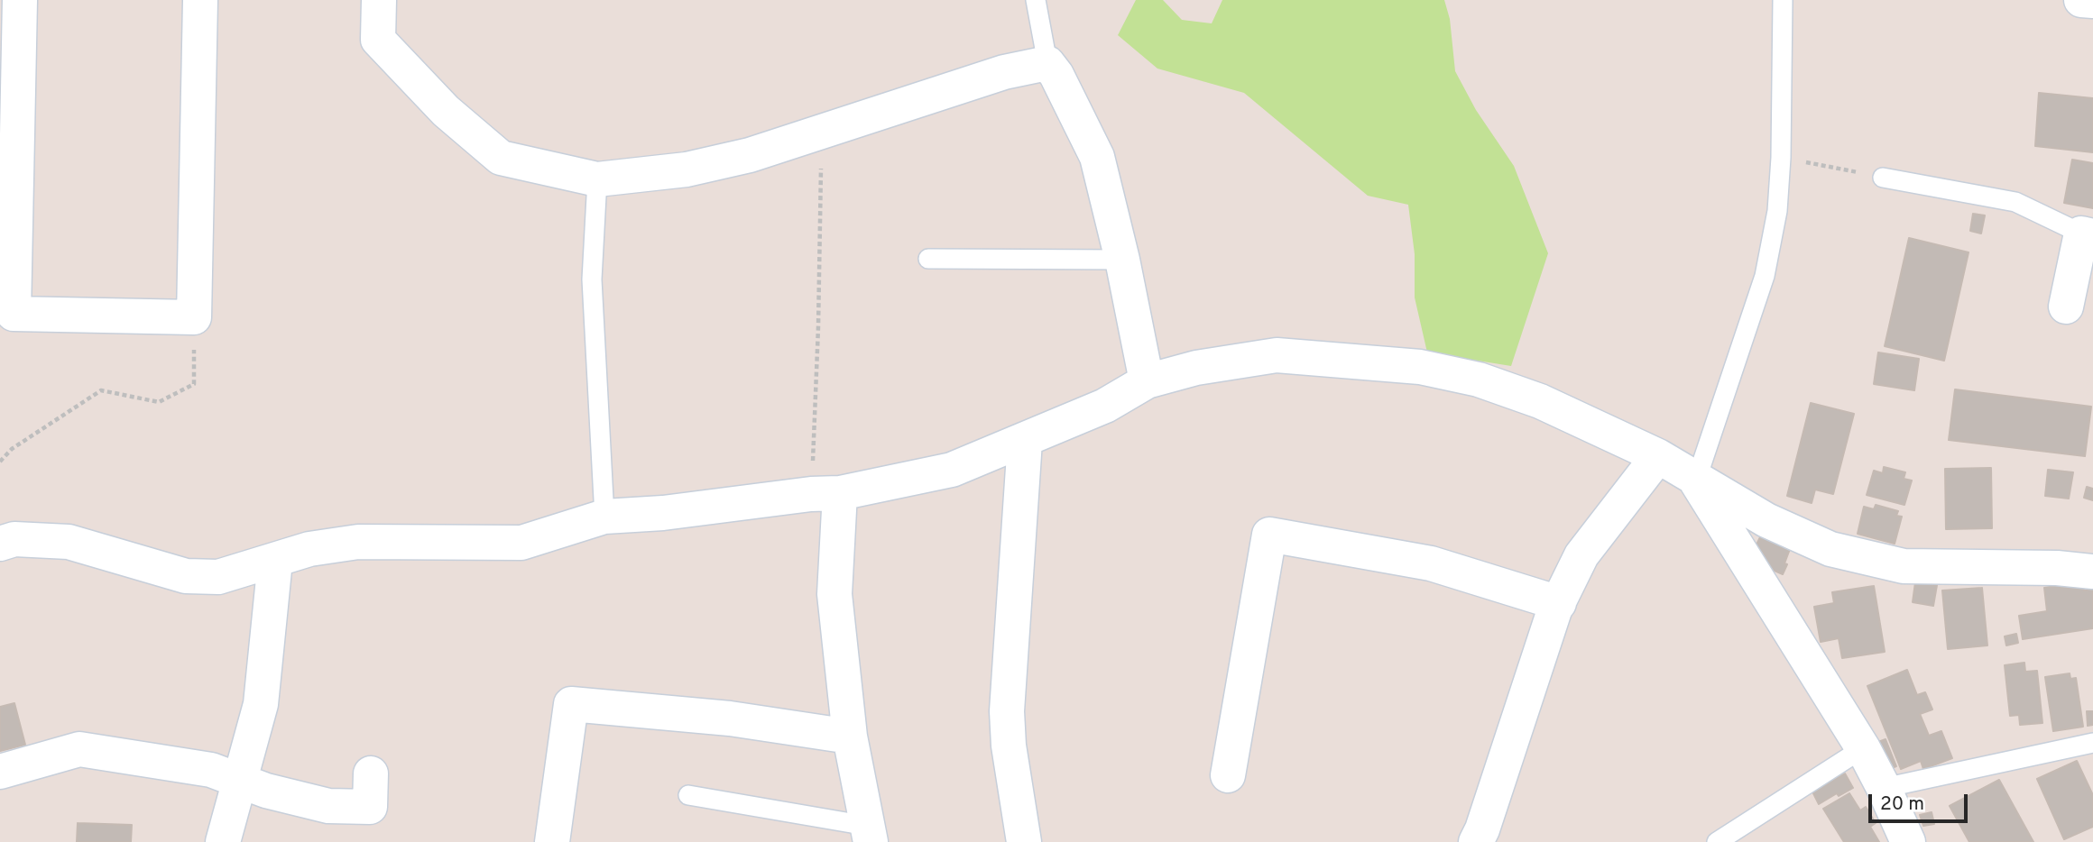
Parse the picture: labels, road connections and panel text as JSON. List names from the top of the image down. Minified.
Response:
{"scale_bar":"20 m"}
